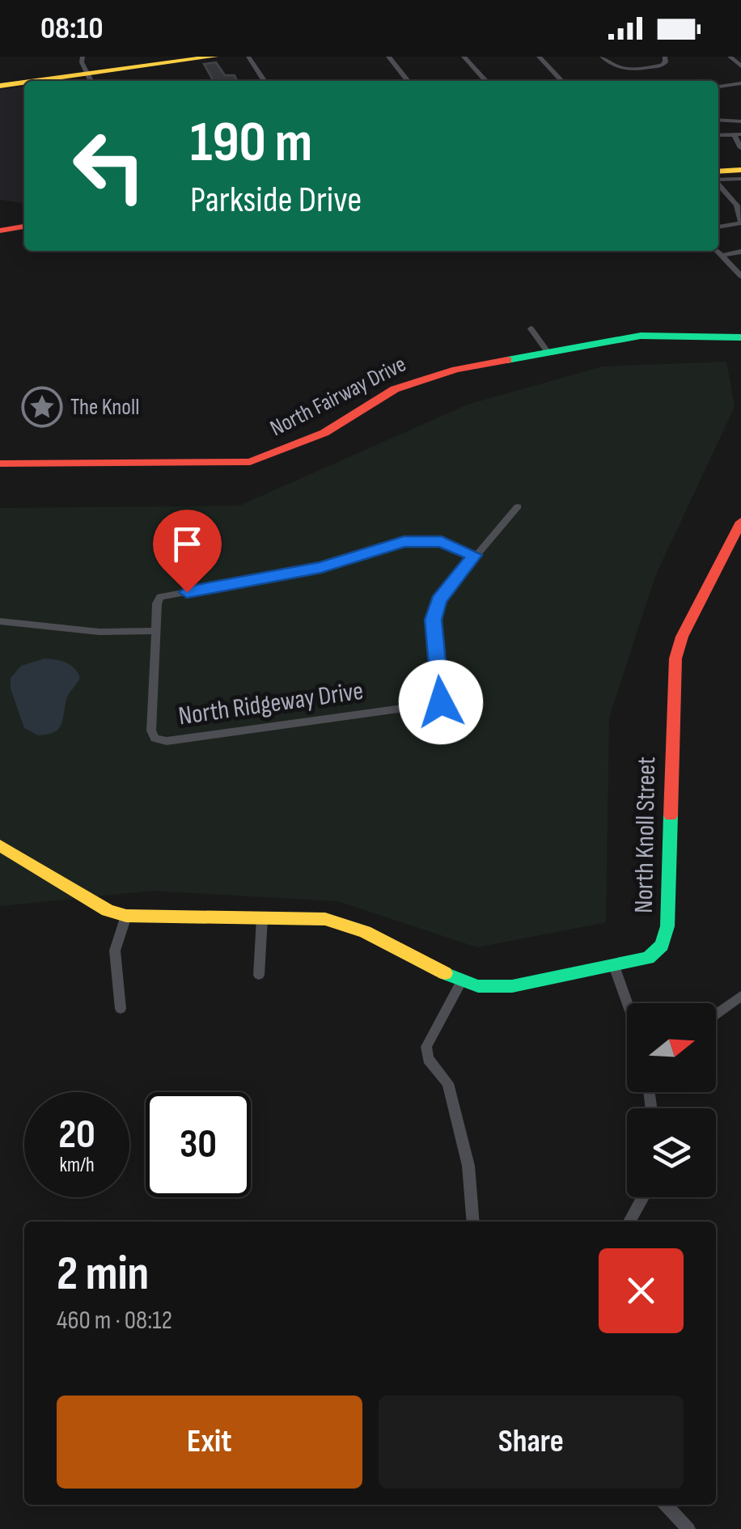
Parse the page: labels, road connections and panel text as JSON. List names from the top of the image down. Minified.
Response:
{"streets":{"street":["North Fairway Drive","North Ridgeway Drive","North Knoll Street"]},"places":{"place":["The Knoll"]},"north":"right","page":{"status":"08:10","turn":["190 m","Parkside Drive"],"speed":"20 km/h","limit":"30","heading":["2 min","460 m · 08:12"],"buttons":["Exit","Share"]}}
